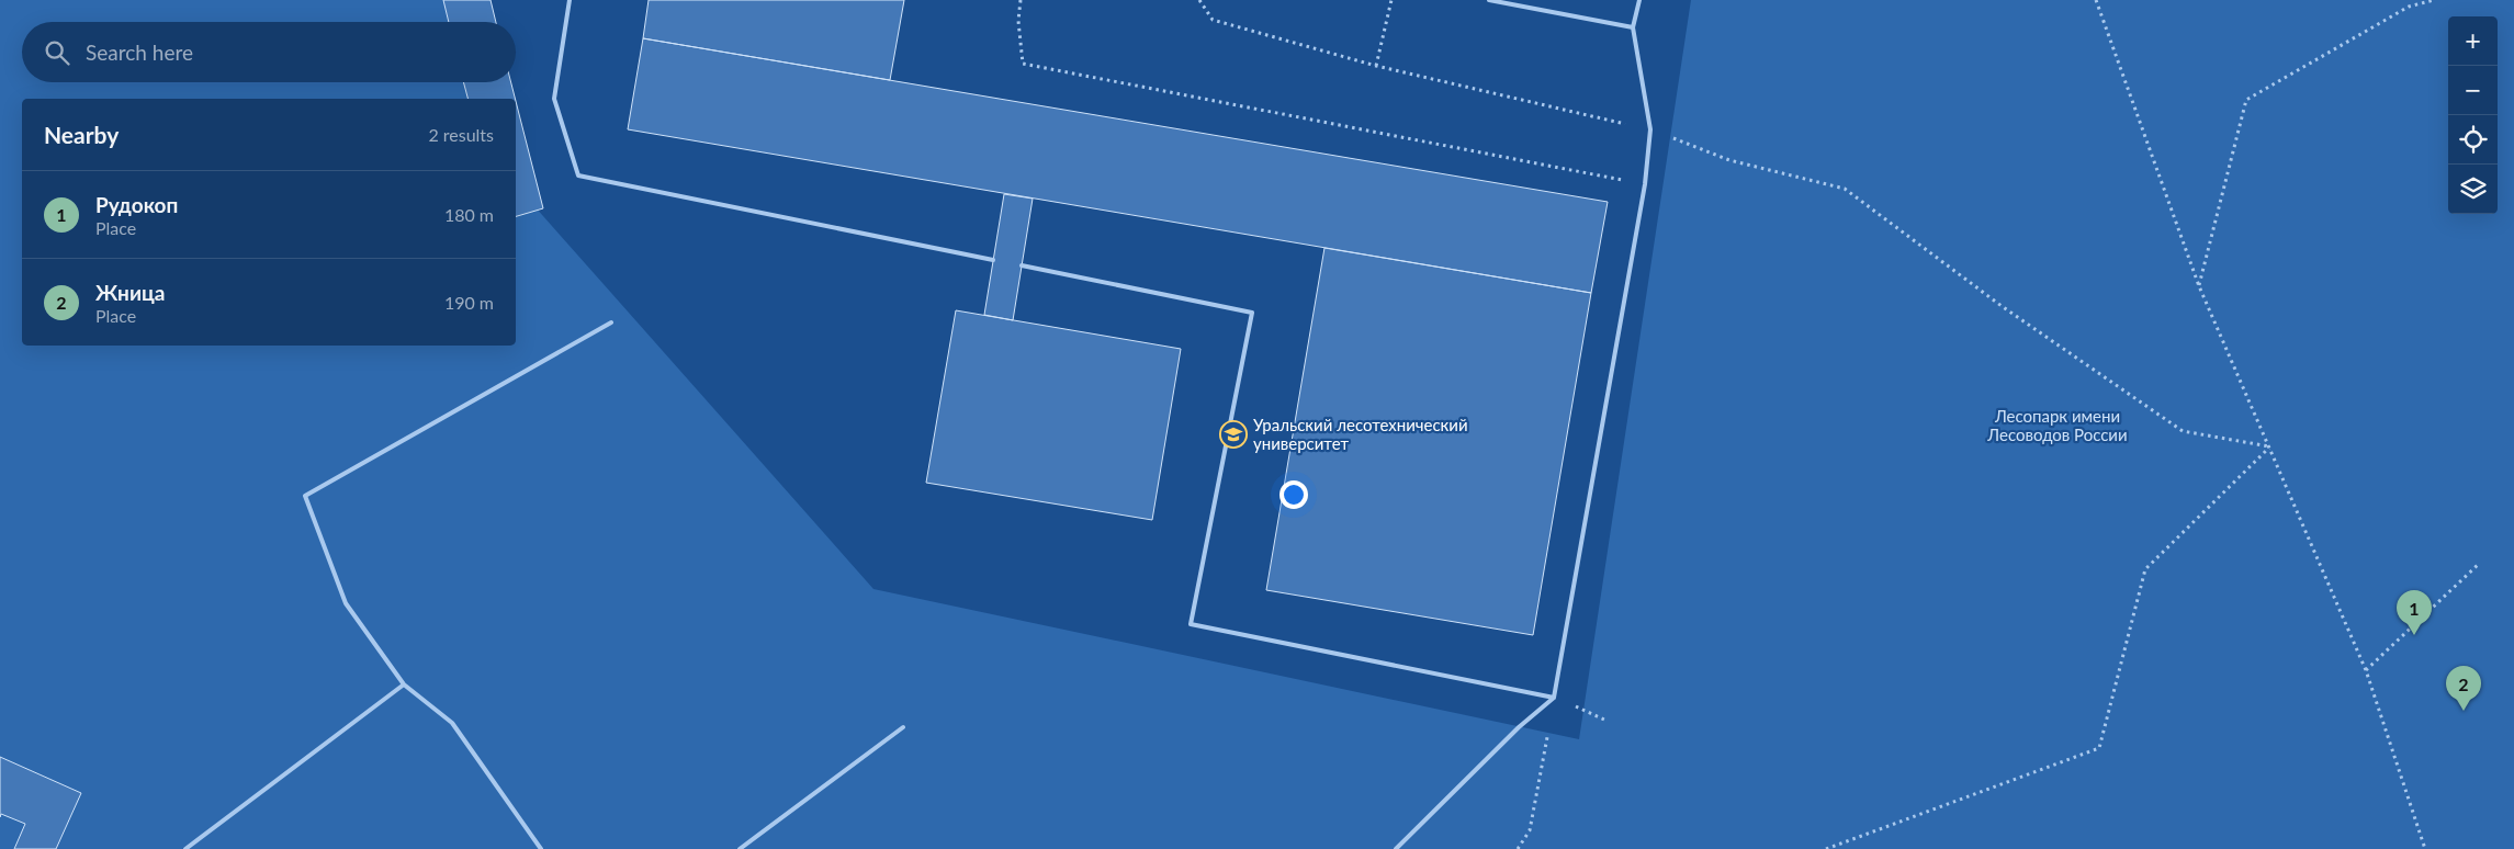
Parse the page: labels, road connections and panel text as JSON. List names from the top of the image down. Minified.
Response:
{"parks":["Лесопарк имени Лесоводов России"],"places":{"school or university":["Уральский лесотехнический университет"]},"page":{"map_buttons":["+","−"],"search":"Search here","heading":["Nearby","2 results"],"list":[{"mark":"1","name":"Рудокоп","note":"Place","value":"180 m"},{"mark":"2","name":"Жница","note":"Place","value":"190 m"}],"pins":["1","2"]}}
